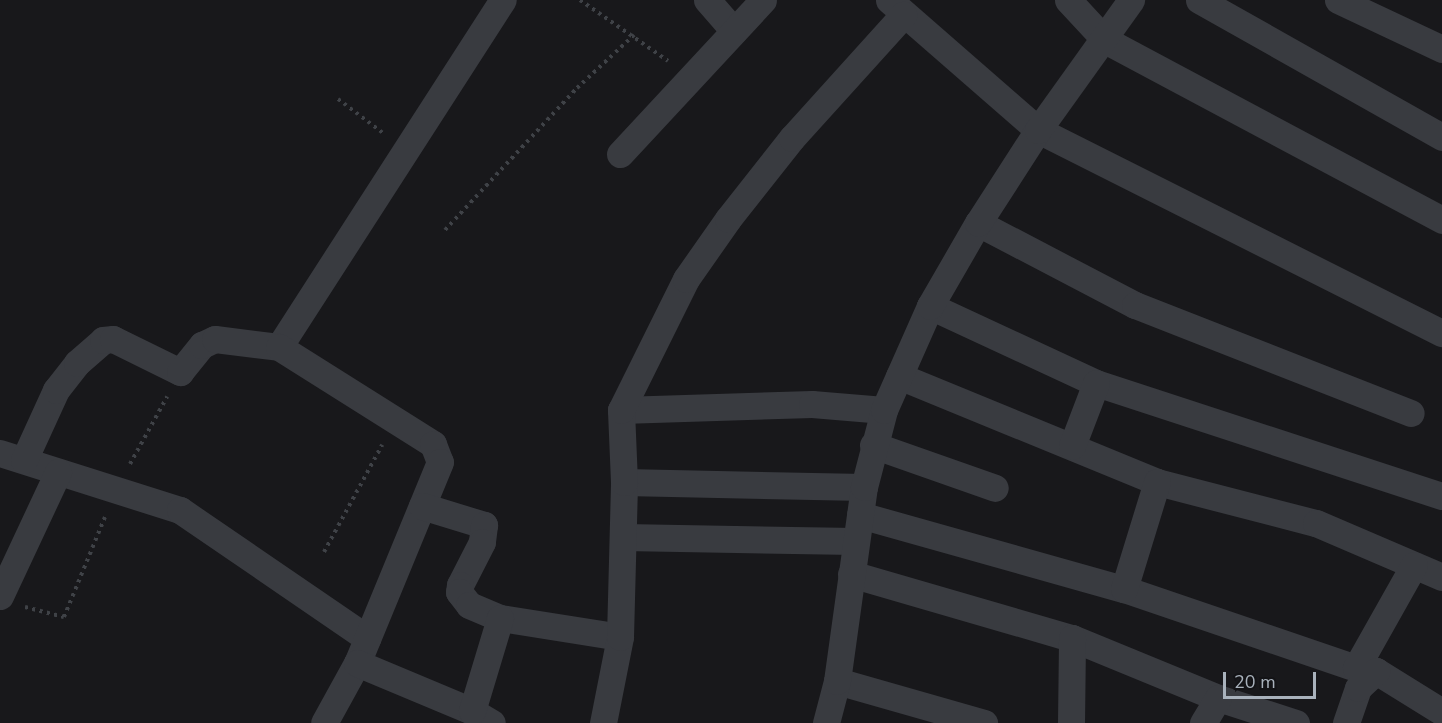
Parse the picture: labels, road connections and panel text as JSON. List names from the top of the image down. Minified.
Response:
{"scale_bar":"20 m"}
